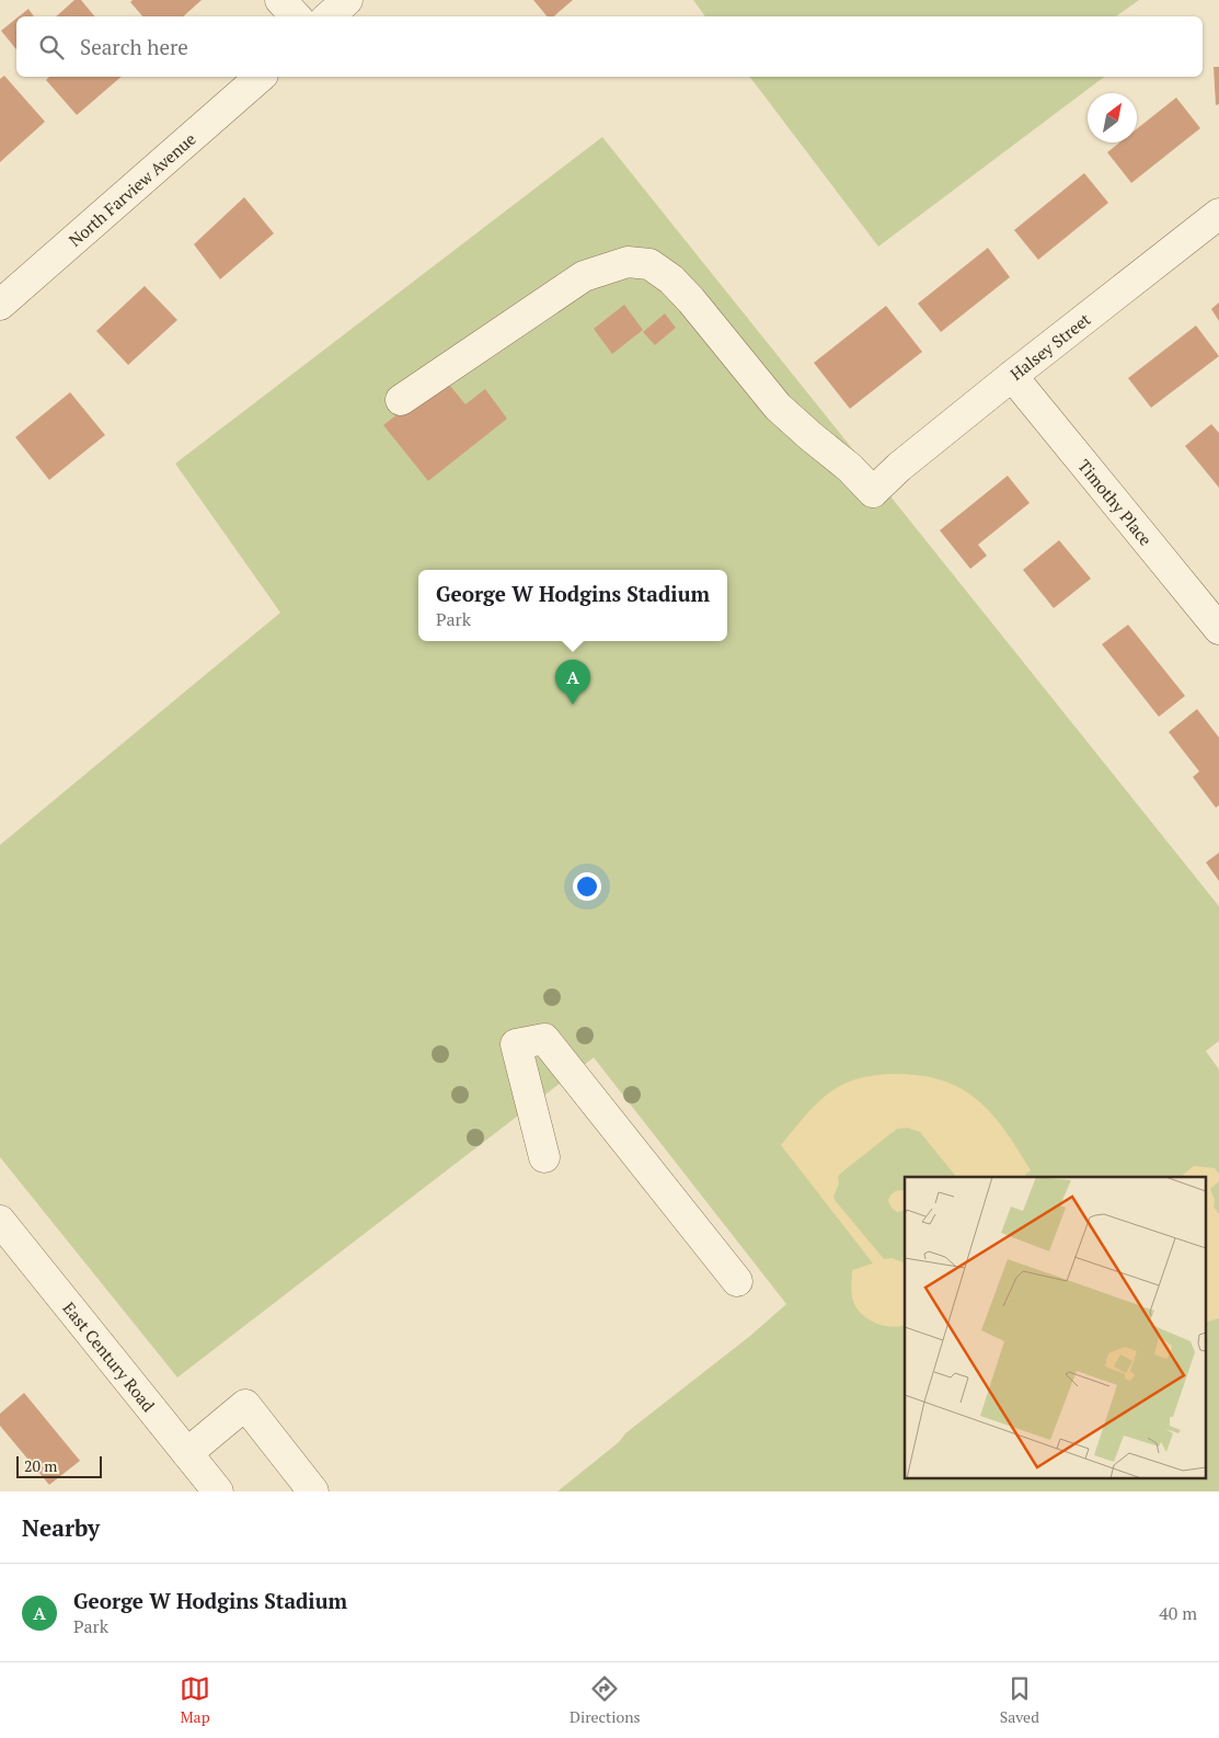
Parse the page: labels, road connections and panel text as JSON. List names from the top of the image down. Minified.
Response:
{"streets":{"street":["North Farview Avenue","Halsey Street","Timothy Place","East Century Road"]},"crossings":[["Halsey Street","Timothy Place"]],"scale_bar":"20 m","north":"top right","page":{"search":"Search here","popup":["George W Hodgins Stadium","Park"],"pins":"A","scale":"20 m","heading":"Nearby","list":[{"mark":"A","name":"George W Hodgins Stadium","note":"Park","value":"40 m"}],"nav":["Map","Directions","Saved"]}}
